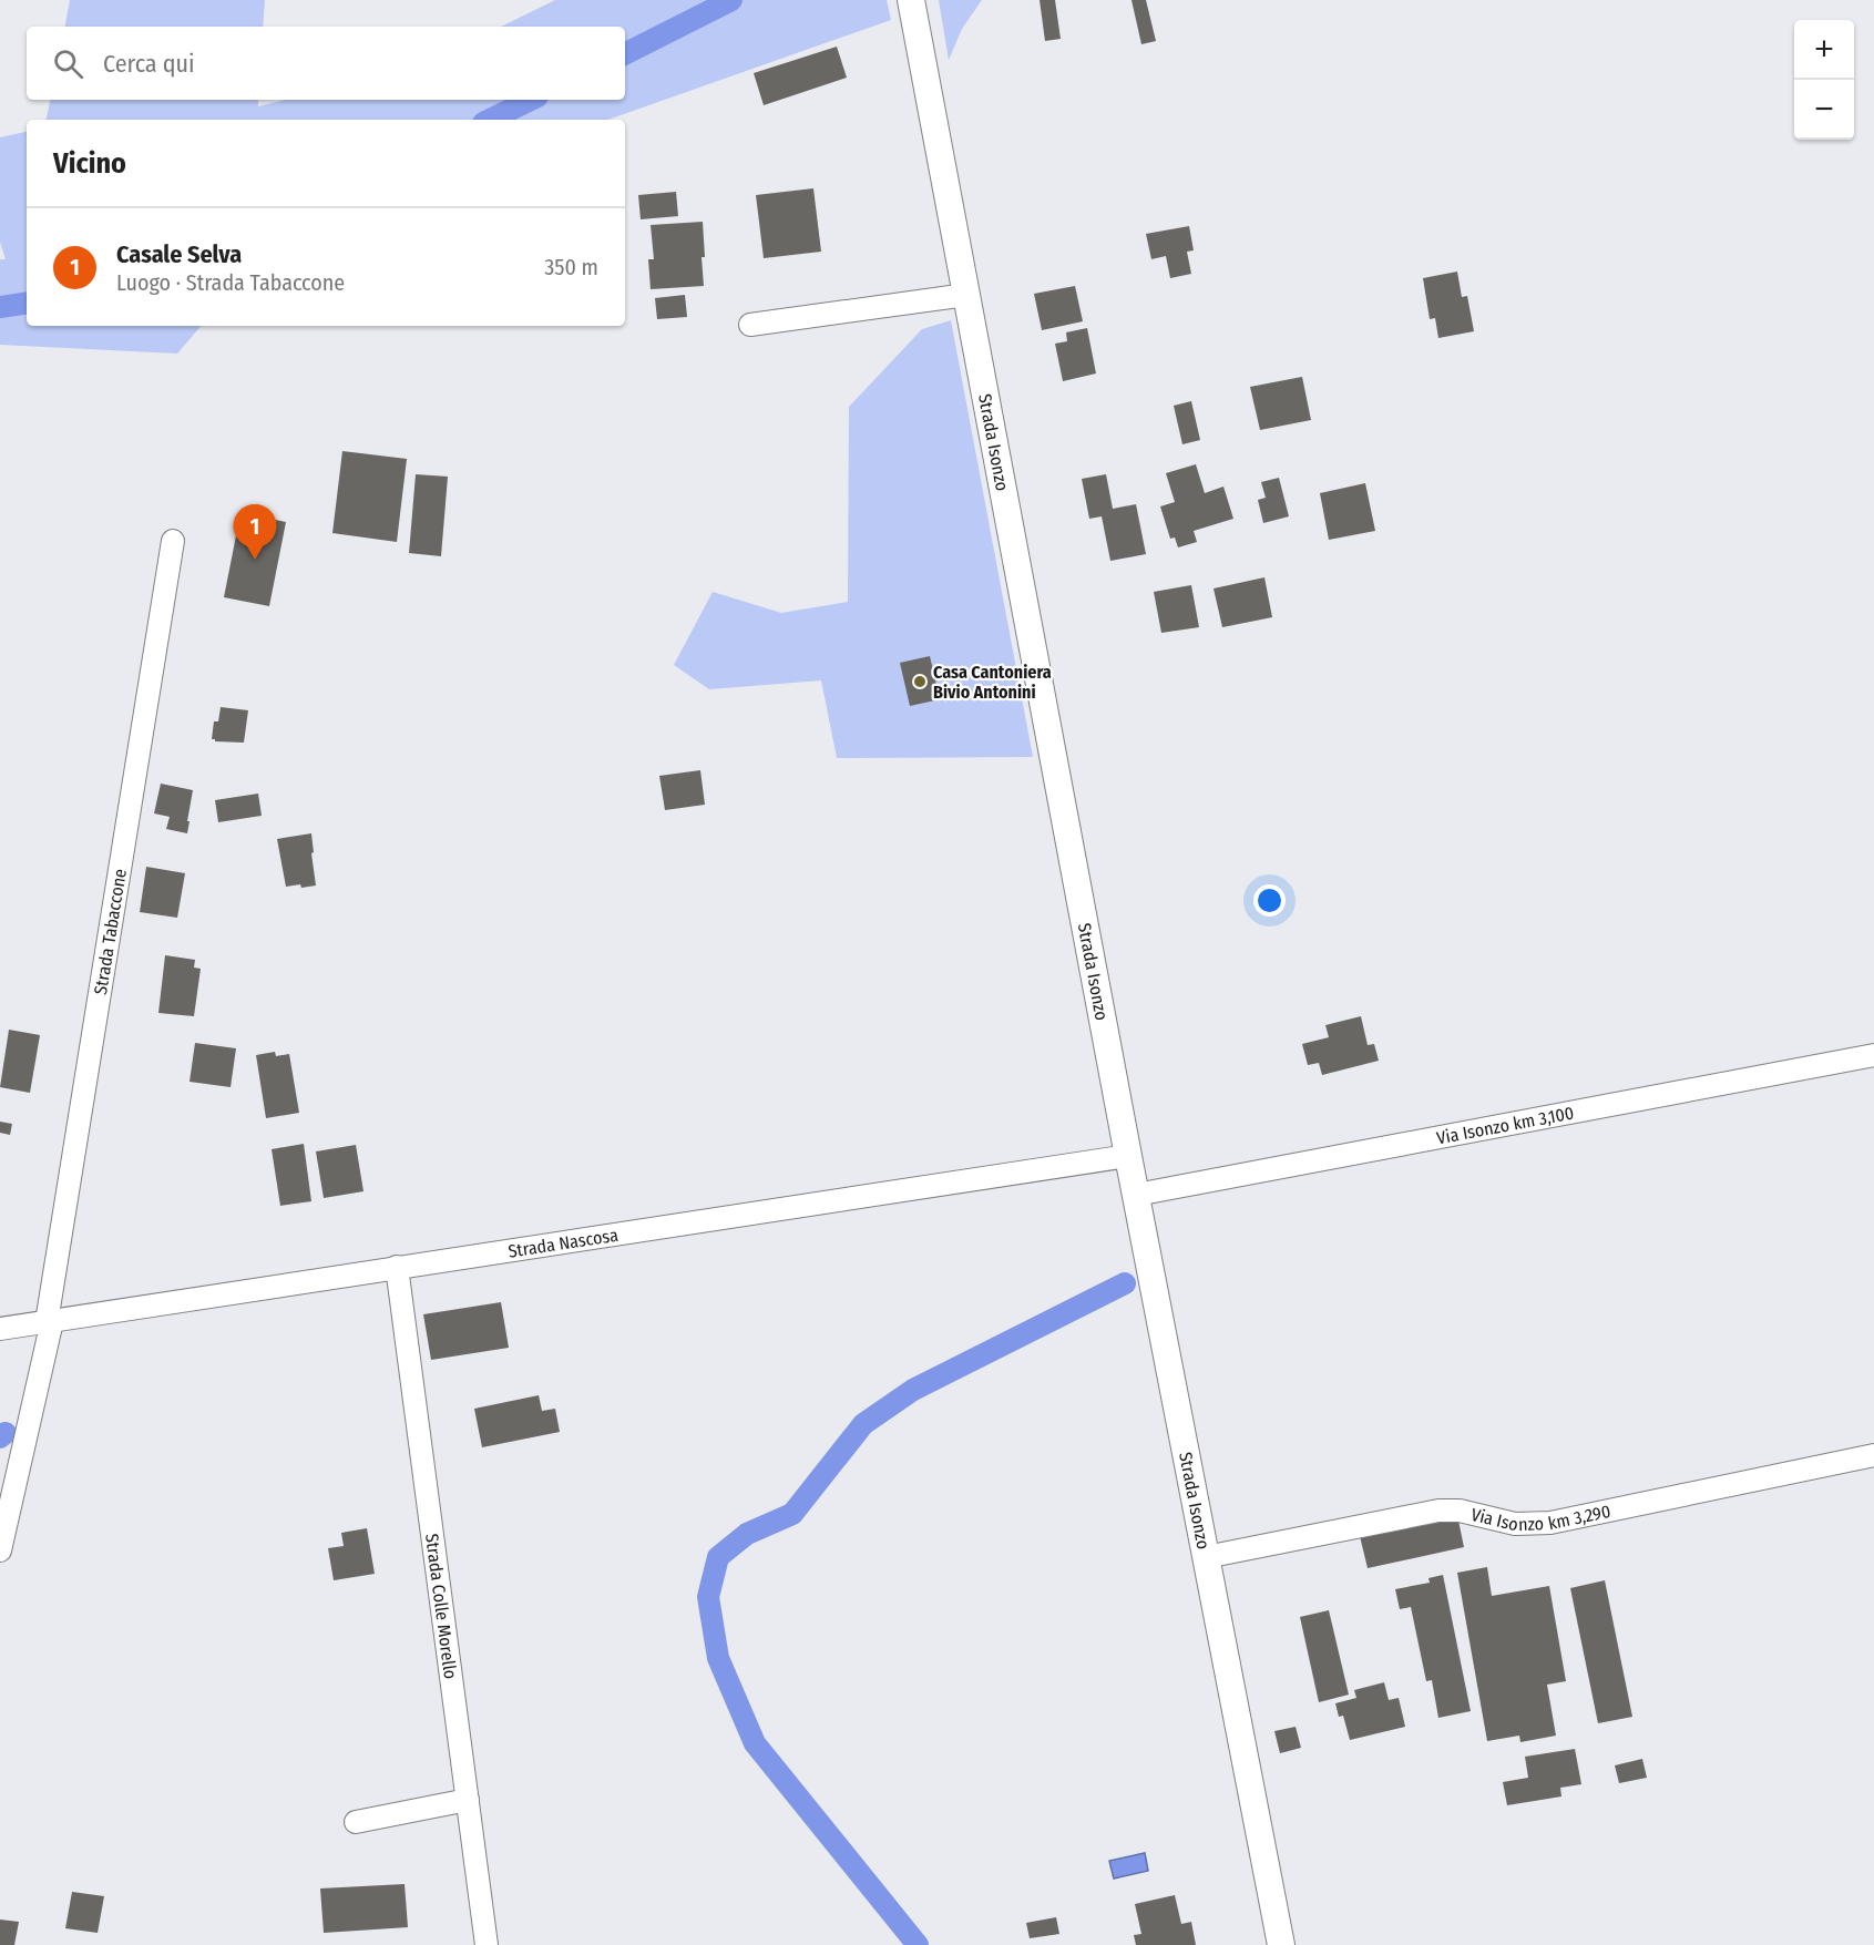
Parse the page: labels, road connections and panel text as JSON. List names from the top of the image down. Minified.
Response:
{"streets":{"main road":["Strada Isonzo"],"street":["Strada Tabaccone","Via Isonzo km 3,100","Strada Nascosa","Via Isonzo km 3,290","Strada Colle Morello"]},"crossings":[["Strada Isonzo","Via Isonzo km 3,100"],["Strada Isonzo","Strada Nascosa"],["Strada Isonzo","Via Isonzo km 3,290"],["Strada Tabaccone","Strada Nascosa"],["Strada Nascosa","Strada Colle Morello"]],"places":["Casa Cantoniera Bivio Antonini"],"page":{"map_buttons":["+","−"],"search":"Cerca qui","heading":"Vicino","list":[{"mark":"1","name":"Casale Selva","note":"Luogo · Strada Tabaccone","value":"350 m"}],"pins":"1"}}
